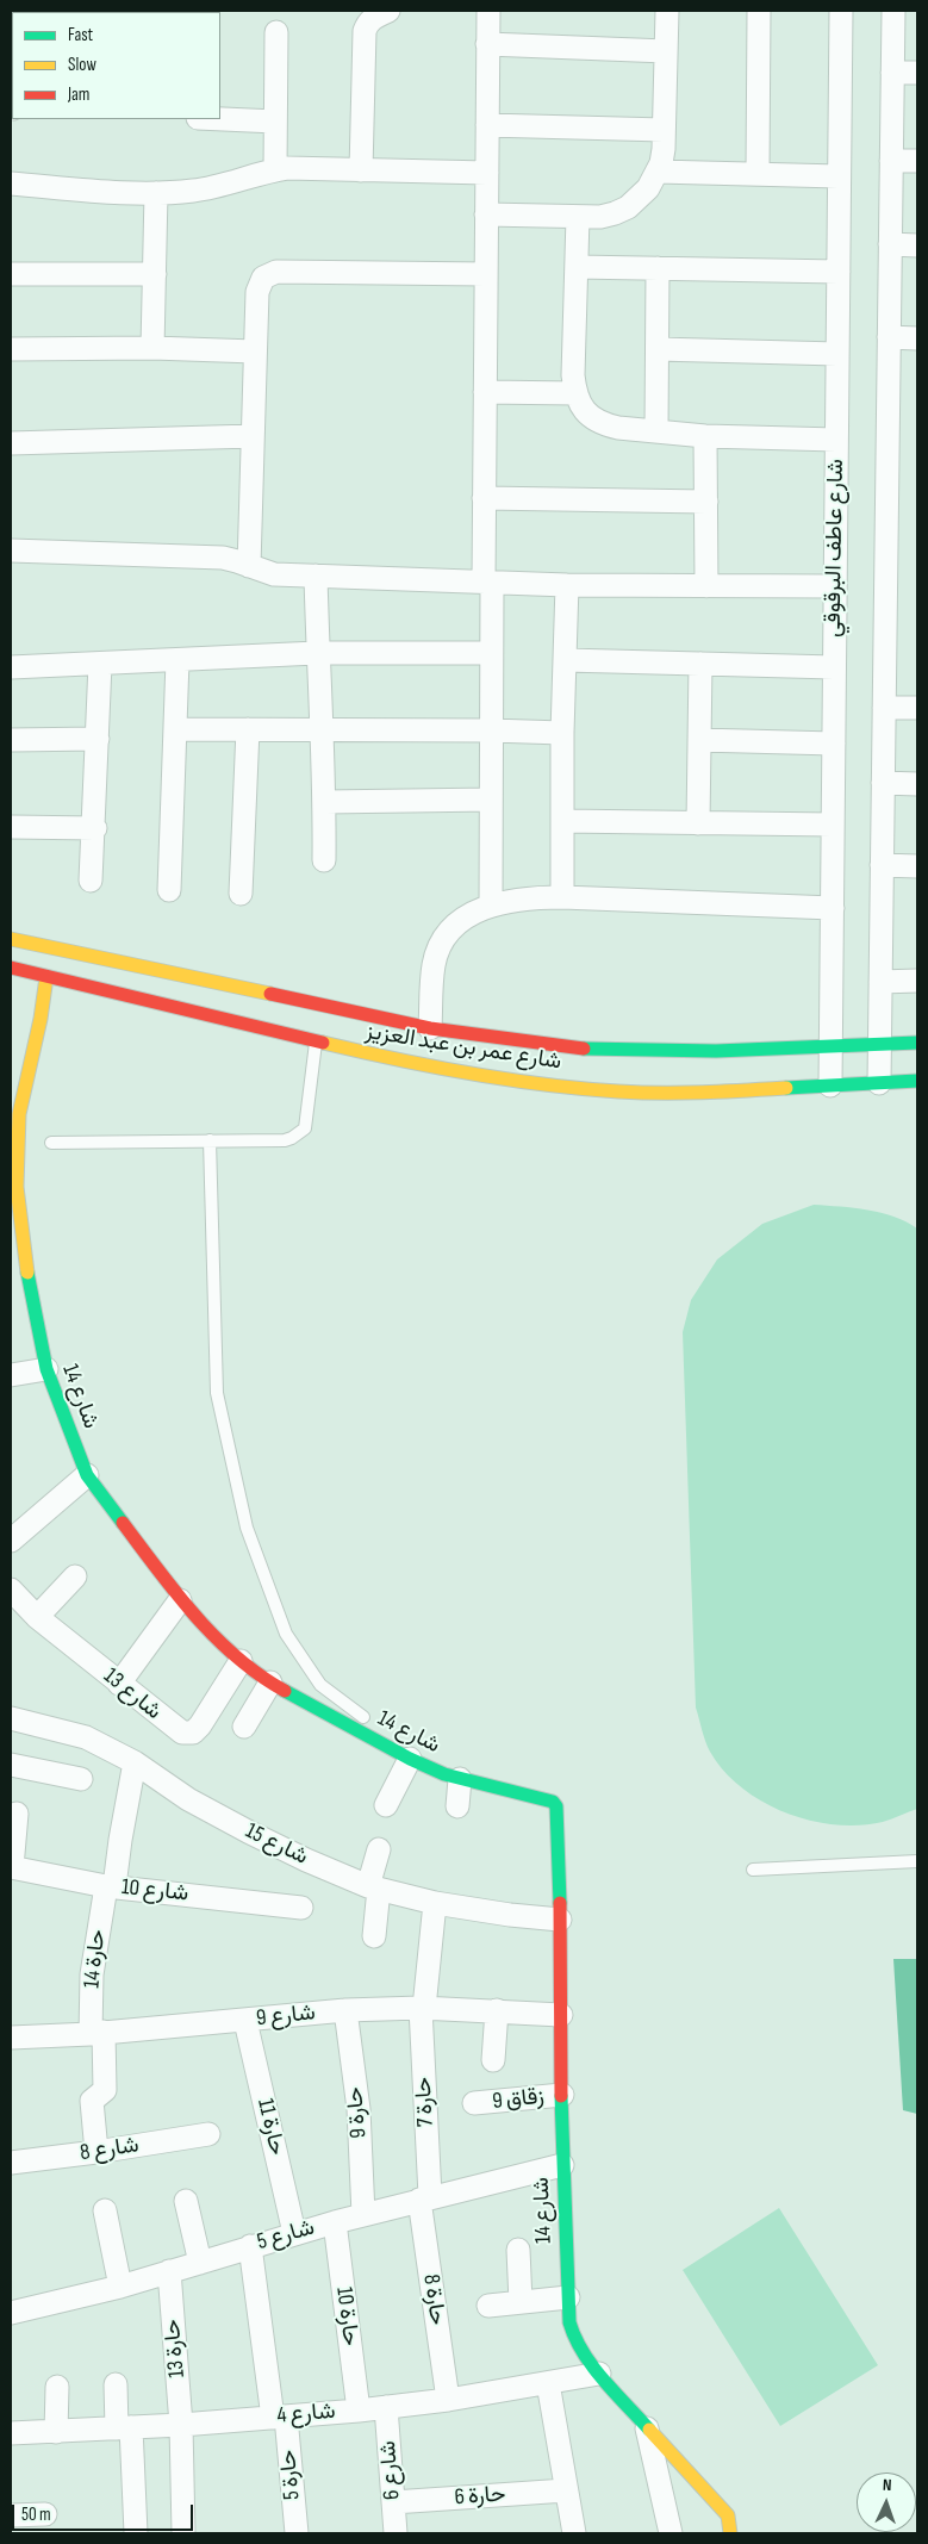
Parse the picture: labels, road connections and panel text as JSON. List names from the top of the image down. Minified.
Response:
{"streets":{"street":["شارع عاطف البرقوقي","شارع عمر بن عبد العزيز","شارع 14","شارع 13","شارع 15","شارع 10","حارة 14","شارع 9","زقاق 9","حارة 7","حارة 9","حارة 11","شارع 8","شارع 5","حارة 8","حارة 10","حارة 13","شارع 4","شارع 6","حارة 5","حارة 6"]},"crossings":[["شارع عاطف البرقوقي","شارع عمر بن عبد العزيز"],["شارع عمر بن عبد العزيز","شارع 14"],["شارع 14","شارع 13"],["شارع 14","شارع 15"],["شارع 14","شارع 9"],["شارع 14","زقاق 9"],["شارع 14","شارع 5"],["شارع 14","شارع 4"],["شارع 15","حارة 14"],["شارع 15","حارة 7"],["شارع 10","حارة 14"],["حارة 14","شارع 9"],["حارة 14","شارع 8"],["شارع 9","حارة 7"],["شارع 9","حارة 9"],["شارع 9","حارة 11"],["حارة 7","شارع 5"],["حارة 7","حارة 8"],["حارة 9","شارع 5"],["حارة 11","شارع 5"],["شارع 5","حارة 8"],["شارع 5","حارة 10"],["شارع 5","حارة 13"],["حارة 8","شارع 4"],["حارة 10","شارع 4"],["حارة 13","شارع 4"],["شارع 4","شارع 6"],["شارع 4","حارة 5"],["شارع 6","حارة 6"]],"legend":["Fast","Slow","Jam"],"scale_bar":"50 m","north":"top"}
